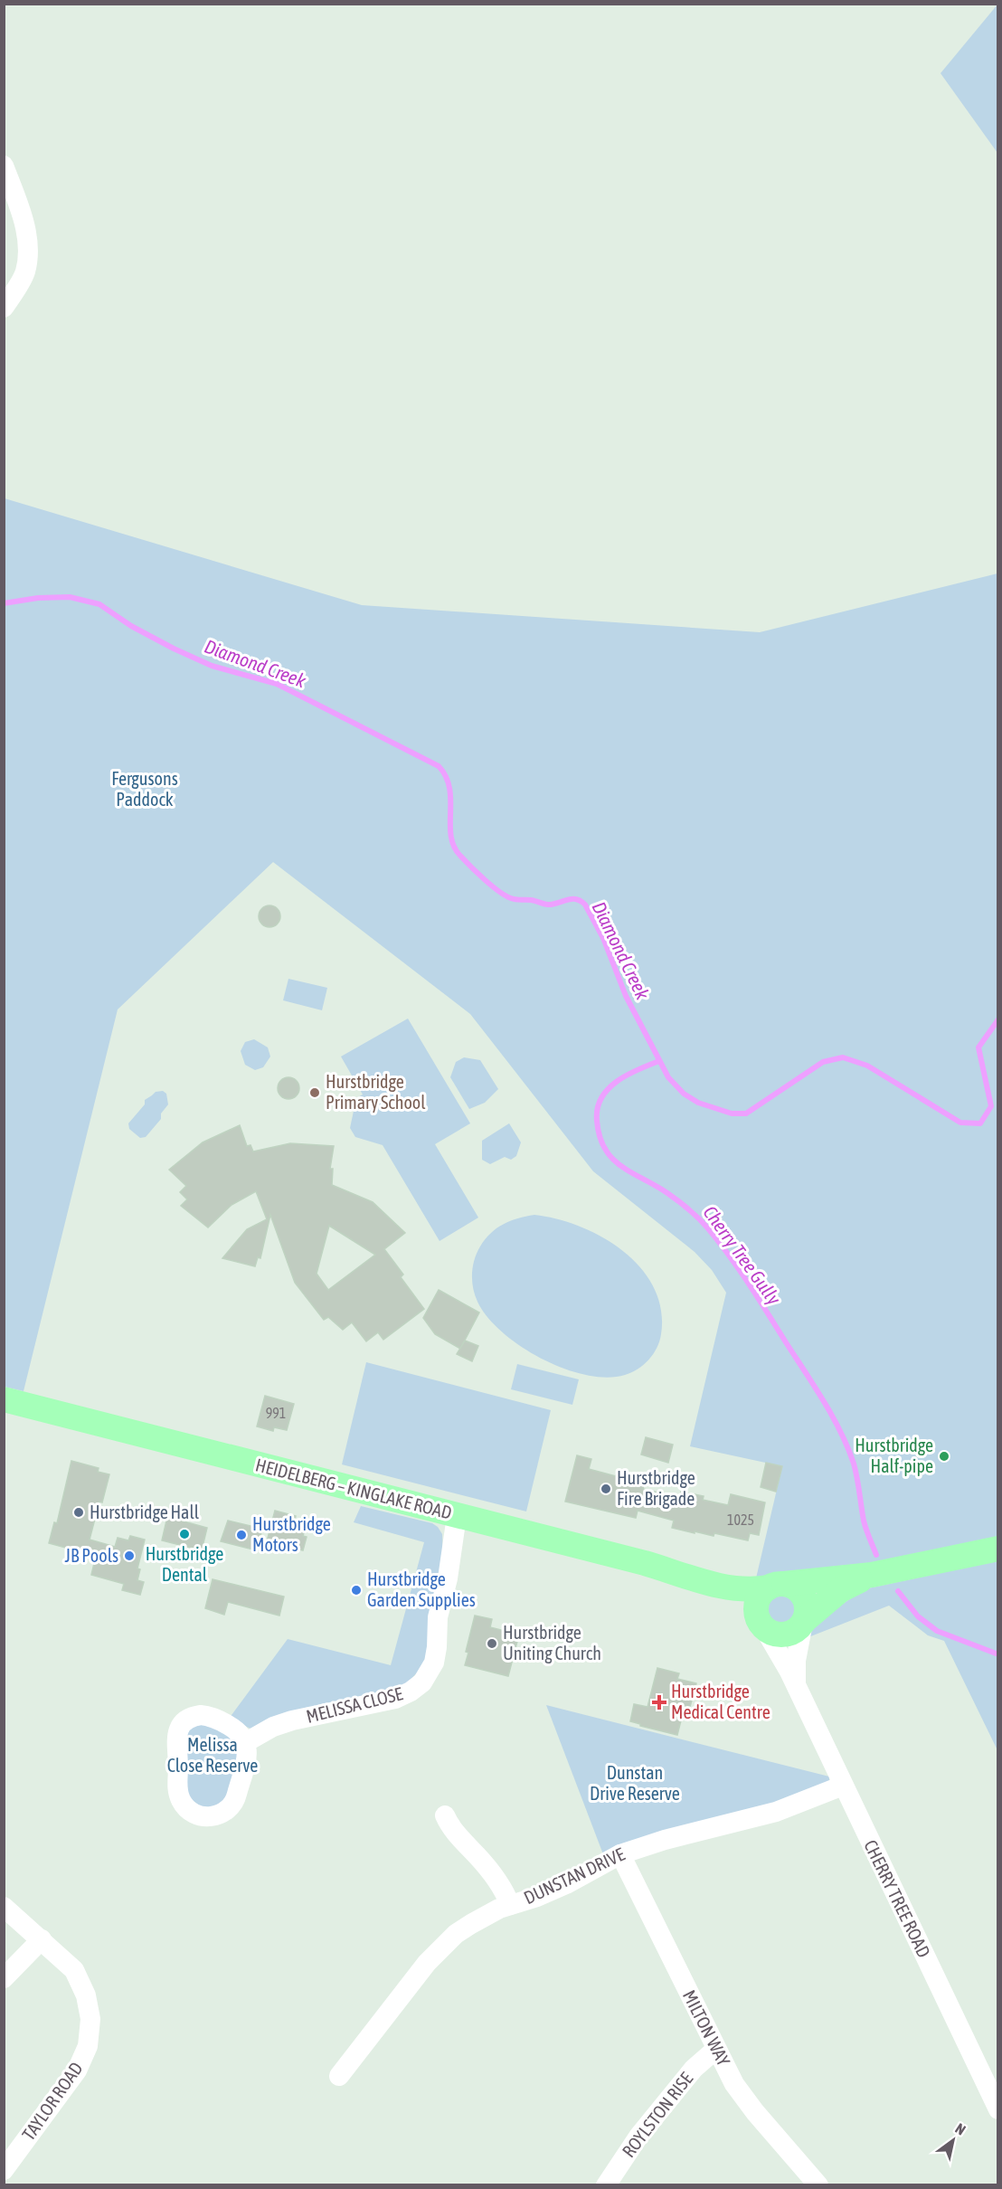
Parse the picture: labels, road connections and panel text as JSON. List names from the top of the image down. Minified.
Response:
{"streets":{"main road":["HEIDELBERG – KINGLAKE ROAD"],"street":["MELISSA CLOSE","DUNSTAN DRIVE","CHERRY TREE ROAD","MILTON WAY","TAYLOR ROAD","ROYLSTON RISE"]},"crossings":[["HEIDELBERG – KINGLAKE ROAD","MELISSA CLOSE"],["HEIDELBERG – KINGLAKE ROAD","CHERRY TREE ROAD"],["DUNSTAN DRIVE","CHERRY TREE ROAD"],["DUNSTAN DRIVE","MILTON WAY"],["MILTON WAY","ROYLSTON RISE"]],"water":["Diamond Creek","Cherry Tree Gully"],"parks":["Fergusons Paddock","Melissa Close Reserve","Dunstan Drive Reserve"],"places":{"other":["Hurstbridge Primary School","Hurstbridge Half-pipe","Hurstbridge Fire Brigade","Hurstbridge Hall","Hurstbridge Dental","Hurstbridge Motors","JB Pools","Hurstbridge Garden Supplies","Hurstbridge Uniting Church"],"health":["Hurstbridge Medical Centre"]},"house_numbers":["991","1025"],"north":"top right"}
